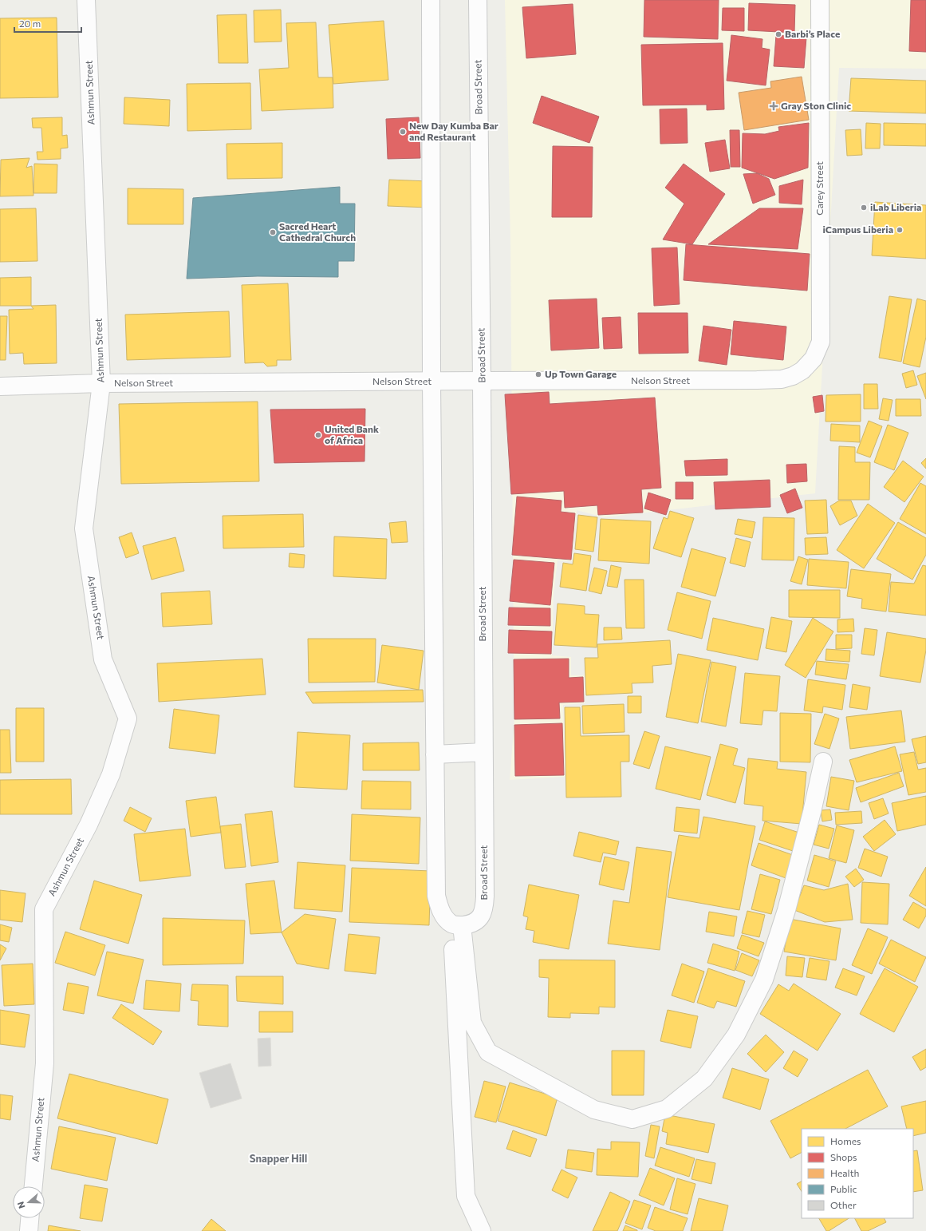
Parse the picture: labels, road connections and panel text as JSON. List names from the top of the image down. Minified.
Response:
{"streets":{"street":["Broad Street","Ashmun Street","Carey Street","Nelson Street"]},"crossings":[["Broad Street","Nelson Street"],["Ashmun Street","Nelson Street"],["Carey Street","Nelson Street"]],"districts":["Snapper Hill"],"places":{"other":["Barbi’s Place","New Day Kumba Bar and Restaurant","iLab Liberia","iCampus Liberia","Sacred Heart Cathedral Church","Up Town Garage","United Bank of Africa"],"health":["Gray Ston Clinic"]},"legend":["Homes","Shops","Health","Public","Other"],"scale_bar":"20 m","north":"left"}
